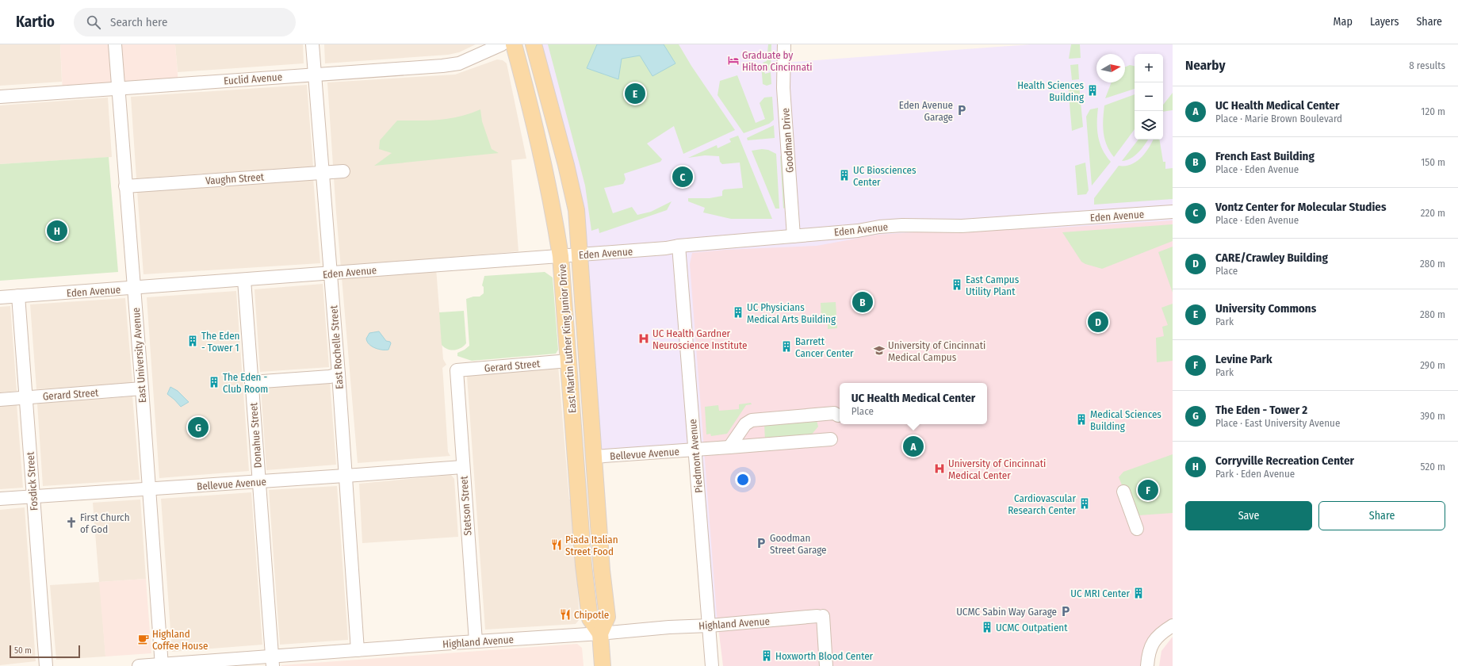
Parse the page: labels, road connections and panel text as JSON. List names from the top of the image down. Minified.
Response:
{"streets":{"main road":["East Martin Luther King Junior Drive"],"street":["Euclid Avenue","Goodman Drive","Vaughn Street","Eden Avenue","East Rochelle Street","East University Avenue","Gerard Street","Donahue Street","Bellevue Avenue","Piedmont Avenue","Fosdick Street","Stetson Street","Highland Avenue"]},"crossings":[["Euclid Avenue","East Rochelle Street"],["Euclid Avenue","East University Avenue"],["Goodman Drive","Eden Avenue"],["Vaughn Street","East Rochelle Street"],["Vaughn Street","East University Avenue"],["Eden Avenue","East Martin Luther King Junior Drive"],["Eden Avenue","East Rochelle Street"],["Eden Avenue","East University Avenue"],["Eden Avenue","Donahue Street"],["Eden Avenue","Piedmont Avenue"],["Eden Avenue","Fosdick Street"],["East Martin Luther King Junior Drive","Gerard Street"],["East Martin Luther King Junior Drive","Bellevue Avenue"],["East Martin Luther King Junior Drive","Highland Avenue"],["East Rochelle Street","Bellevue Avenue"],["East Rochelle Street","Highland Avenue"],["East University Avenue","Gerard Street"],["East University Avenue","Bellevue Avenue"],["East University Avenue","Highland Avenue"],["Gerard Street","Fosdick Street"],["Gerard Street","Stetson Street"],["Donahue Street","Bellevue Avenue"],["Donahue Street","Highland Avenue"],["Bellevue Avenue","Piedmont Avenue"],["Bellevue Avenue","Fosdick Street"],["Bellevue Avenue","Stetson Street"],["Piedmont Avenue","Highland Avenue"],["Stetson Street","Highland Avenue"]],"places":{"hotel":["Graduate by Hilton Cincinnati"],"building":["Health Sciences Building","UC Biosciences Center","East Campus Utility Plant","UC Physicians Medical Arts Building","The Eden - Tower 1","Barrett Cancer Center","The Eden - Club Room","Medical Sciences Building","Cardiovascular Research Center","UC MRI Center","UCMC Outpatient","Hoxworth Blood Center"],"parking":["Eden Avenue Garage","Goodman Street Garage","UCMC Sabin Way Garage"],"hospital":["UC Health Gardner Neuroscience Institute","University of Cincinnati Medical Center"],"school or university":["University of Cincinnati Medical Campus"],"church":["First Church of God"],"restaurant":["Piada Italian Street Food","Chipotle"],"cafe":["Highland Coffee House"]},"scale_bar":"50 m","north":"right","page":{"header":"Kartio","search":"Search here","nav":["Map","Layers","Share"],"heading":["Nearby","8 results"],"map_buttons":["+","−"],"pins":["E","C","H","B","D","G","A","F"],"list":[{"mark":"A","name":"UC Health Medical Center","note":"Place · Marie Brown Boulevard","value":"120 m"},{"mark":"B","name":"French East Building","note":"Place · Eden Avenue","value":"150 m"},{"mark":"C","name":"Vontz Center for Molecular Studies","note":"Place · Eden Avenue","value":"220 m"},{"mark":"D","name":"CARE/Crawley Building","note":"Place","value":"280 m"},{"mark":"E","name":"University Commons","note":"Park","value":"280 m"},{"mark":"F","name":"Levine Park","note":"Park","value":"290 m"},{"mark":"G","name":"The Eden - Tower 2","note":"Place · East University Avenue","value":"390 m"},{"mark":"H","name":"Corryville Recreation Center","note":"Park · Eden Avenue","value":"520 m"}],"popup":["UC Health Medical Center","Place"],"buttons":["Save","Share"],"scale":"50 m"}}
